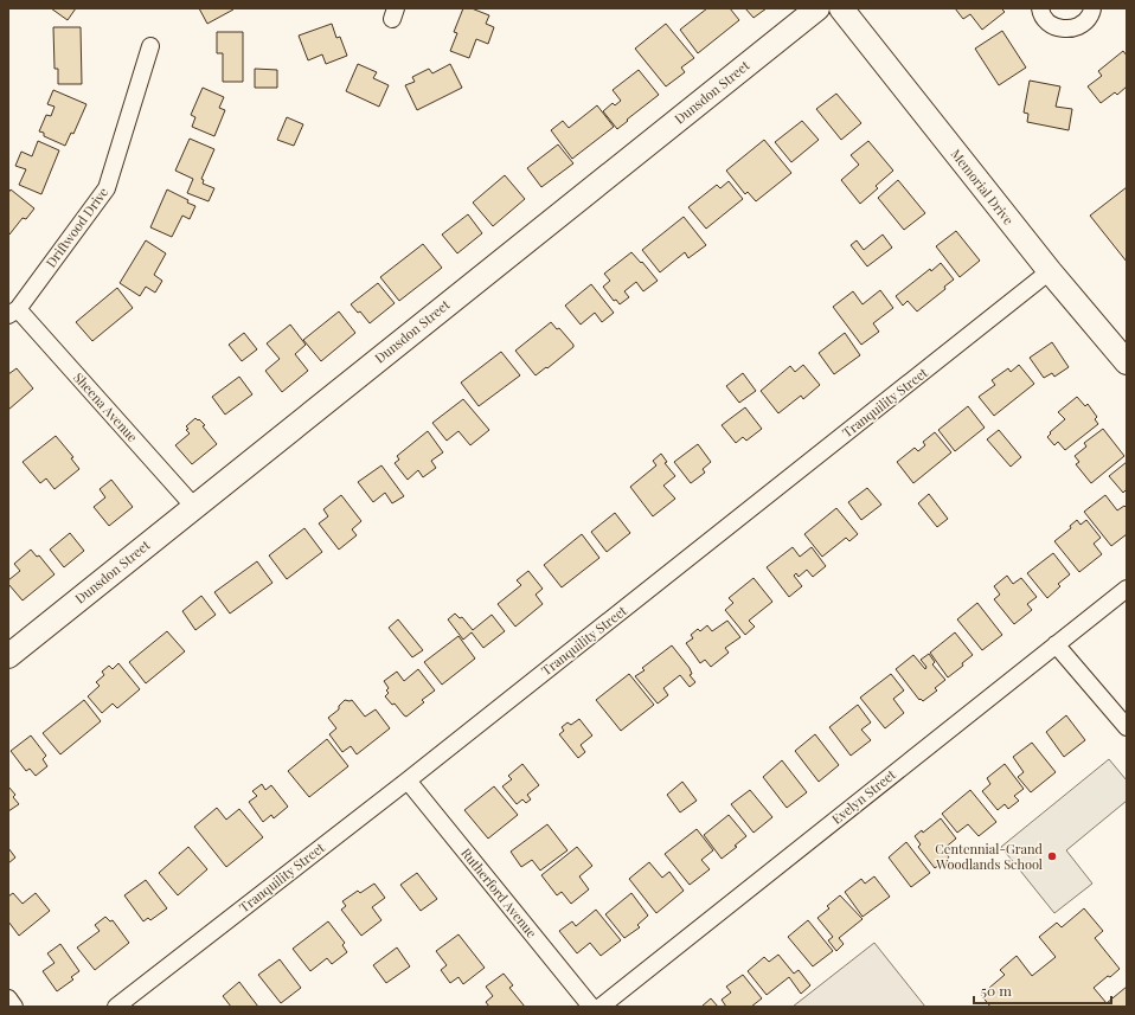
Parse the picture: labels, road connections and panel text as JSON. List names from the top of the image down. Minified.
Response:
{"streets":{"main road":["Dunsdon Street","Memorial Drive"],"street":["Driftwood Drive","Tranquility Street","Sheena Avenue","Evelyn Street","Rutherford Avenue"]},"crossings":[["Dunsdon Street","Sheena Avenue"],["Memorial Drive","Tranquility Street"],["Driftwood Drive","Sheena Avenue"],["Tranquility Street","Rutherford Avenue"]],"places":["Centennial-Grand Woodlands School"],"scale_bar":"50 m"}
